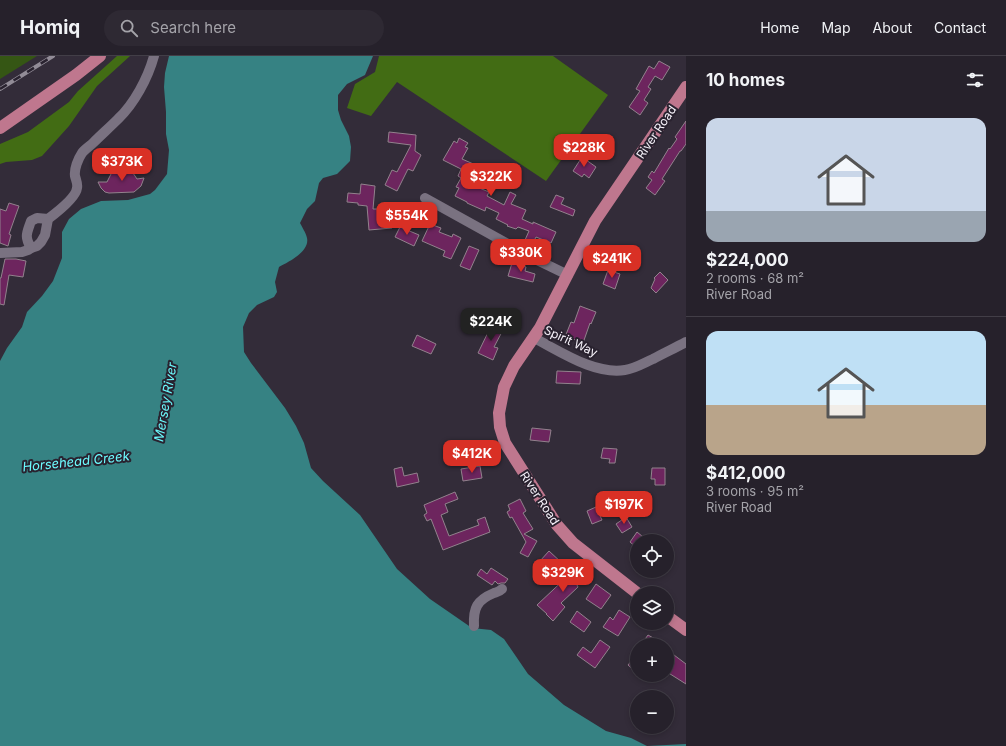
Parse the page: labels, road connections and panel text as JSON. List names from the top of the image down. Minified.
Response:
{"streets":{"main road":["River Road"],"street":["Spirit Way"]},"crossings":[["River Road","Spirit Way"]],"water":["Mersey River","Horsehead Creek"],"page":{"header":"Homiq","search":"Search here","nav":["Home","Map","About","Contact"],"heading":"10 homes","list":[{"name":"$224,000","note":"2 rooms · 68 m² · River Road"},{"name":"$412,000","note":"3 rooms · 95 m² · River Road"}],"price":["$228K","$373K","$322K","$554K","$330K","$241K","$224K","$412K","$197K","$329K"],"map_buttons":["+","−"]}}
